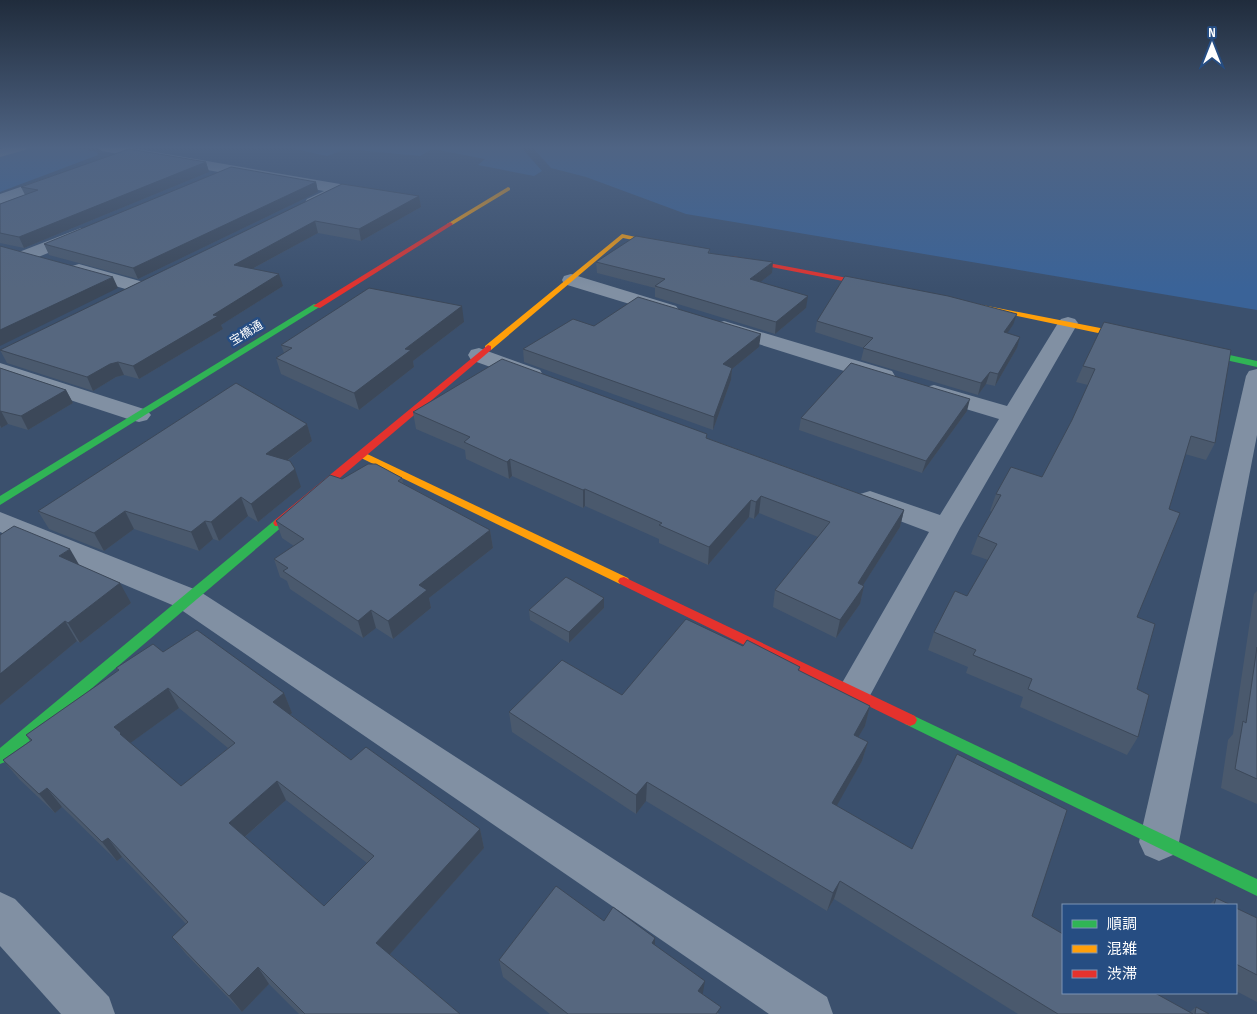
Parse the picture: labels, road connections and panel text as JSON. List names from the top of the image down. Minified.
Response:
{"streets":{"street":["宝橋通"]},"legend":["順調","混雑","渋滞"],"north":"top"}
